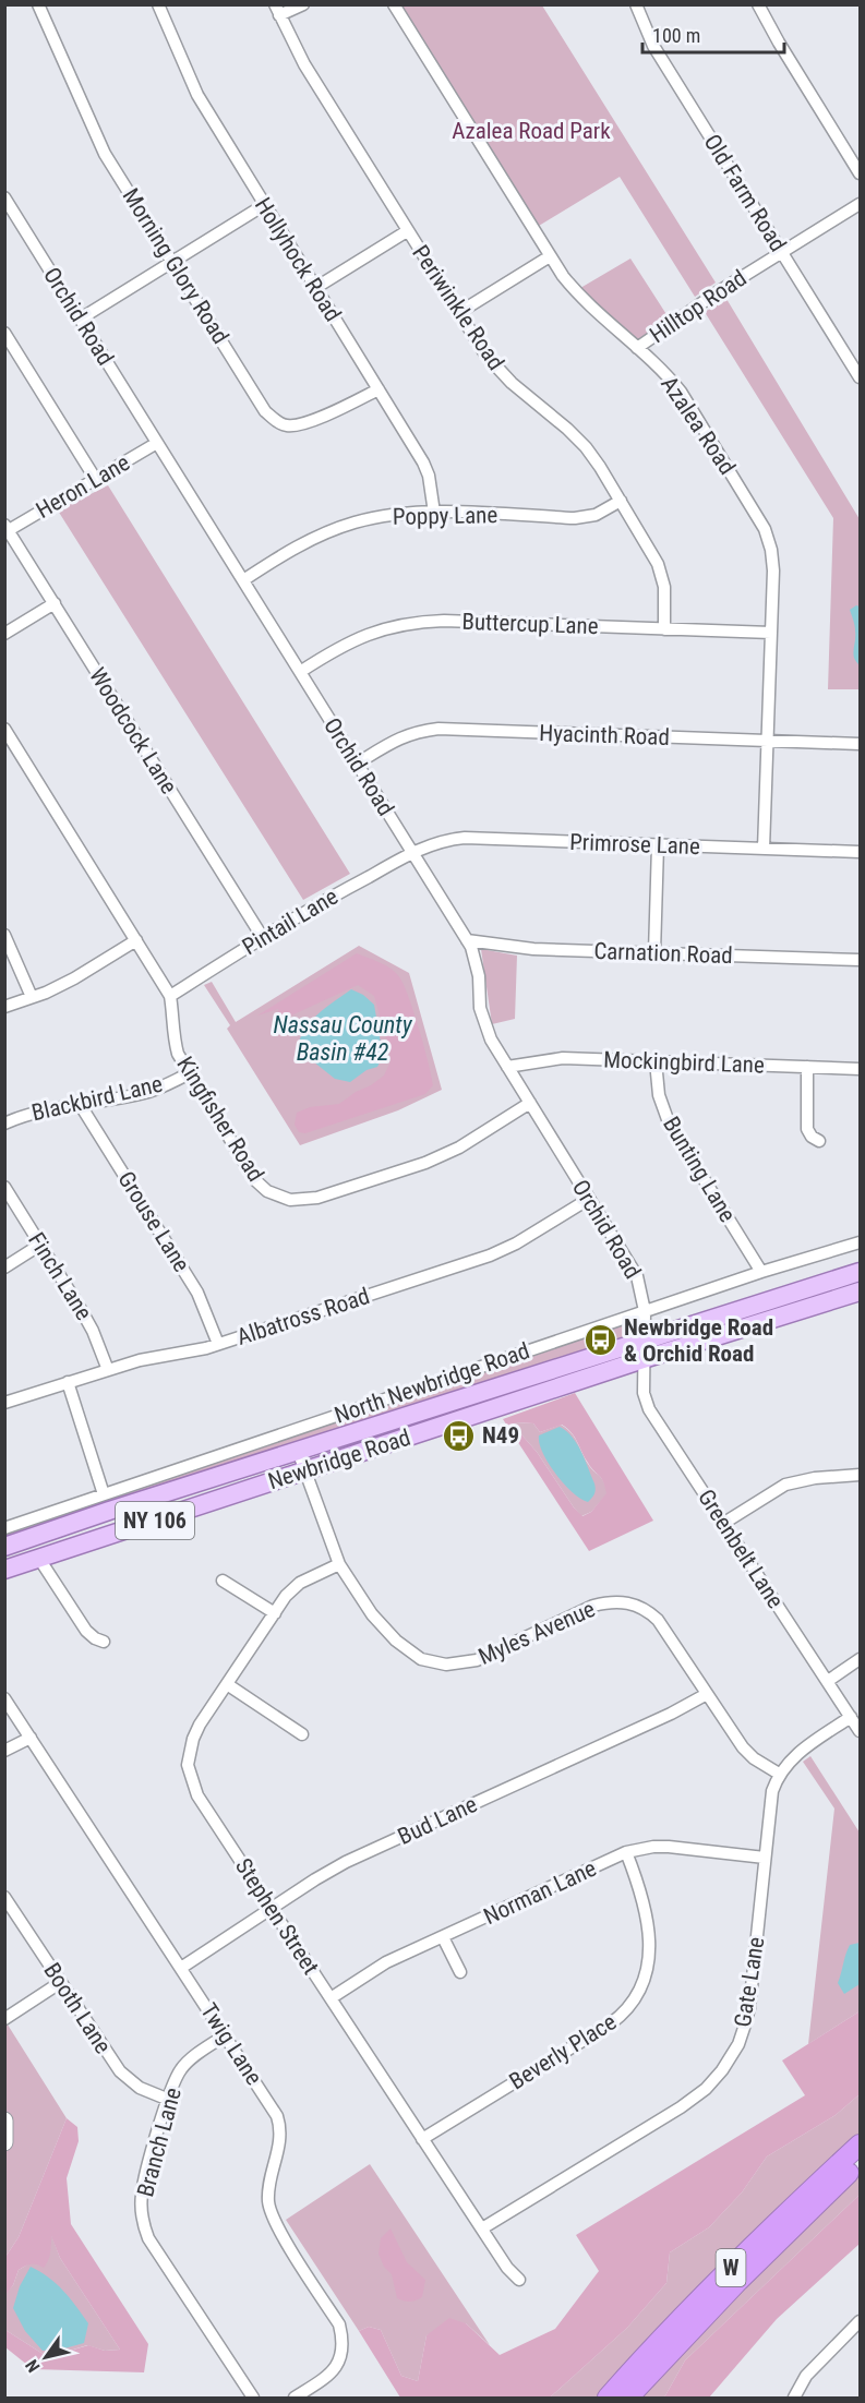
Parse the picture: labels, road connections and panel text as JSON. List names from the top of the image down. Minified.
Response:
{"streets":{"highway":["W"],"main road":["Newbridge Road","NY 106"],"street":["Old Farm Road","Hollyhock Road","Morning Glory Road","Hilltop Road","Periwinkle Road","Orchid Road","Azalea Road","Heron Lane","Poppy Lane","Buttercup Lane","Woodcock Lane","Hyacinth Road","Primrose Lane","Pintail Lane","Carnation Road","Mockingbird Lane","Blackbird Lane","Kingfisher Road","Bunting Lane","Grouse Lane","Finch Lane","Albatross Road","North Newbridge Road","Greenbelt Lane","Myles Avenue","Bud Lane","Norman Lane","Stephen Street","Gate Lane","Booth Lane","Twig Lane","Beverly Place","Branch Lane"]},"crossings":[["Old Farm Road","Hilltop Road"],["Hollyhock Road","Morning Glory Road"],["Hollyhock Road","Poppy Lane"],["Hilltop Road","Azalea Road"],["Periwinkle Road","Poppy Lane"],["Periwinkle Road","Buttercup Lane"],["Orchid Road","Heron Lane"],["Orchid Road","Poppy Lane"],["Orchid Road","Buttercup Lane"],["Orchid Road","Hyacinth Road"],["Orchid Road","Primrose Lane"],["Orchid Road","Pintail Lane"],["Orchid Road","Carnation Road"],["Orchid Road","Mockingbird Lane"],["Orchid Road","Kingfisher Road"],["Orchid Road","Albatross Road"],["Orchid Road","North Newbridge Road"],["Orchid Road","Newbridge Road"],["Orchid Road","Greenbelt Lane"],["Azalea Road","Buttercup Lane"],["Azalea Road","Hyacinth Road"],["Azalea Road","Primrose Lane"],["Heron Lane","Woodcock Lane"],["Woodcock Lane","Pintail Lane"],["Primrose Lane","Pintail Lane"],["Pintail Lane","Kingfisher Road"],["Mockingbird Lane","Bunting Lane"],["Blackbird Lane","Kingfisher Road"],["Blackbird Lane","Grouse Lane"],["Bunting Lane","North Newbridge Road"],["Grouse Lane","Albatross Road"],["Finch Lane","Albatross Road"],["Newbridge Road","Greenbelt Lane"],["Newbridge Road","Myles Avenue"],["Greenbelt Lane","Gate Lane"],["Myles Avenue","Bud Lane"],["Myles Avenue","Stephen Street"],["Myles Avenue","Gate Lane"],["Bud Lane","Stephen Street"],["Bud Lane","Twig Lane"],["Norman Lane","Stephen Street"],["Norman Lane","Gate Lane"],["Norman Lane","Beverly Place"],["Stephen Street","Gate Lane"],["Stephen Street","Beverly Place"],["Booth Lane","Branch Lane"],["Twig Lane","Branch Lane"]],"water":["Nassau County Basin #42"],"parks":["Azalea Road Park"],"places":{"bus stop":["Newbridge Road & Orchid Road","N49"]},"scale_bar":"100 m","north":"bottom left"}
